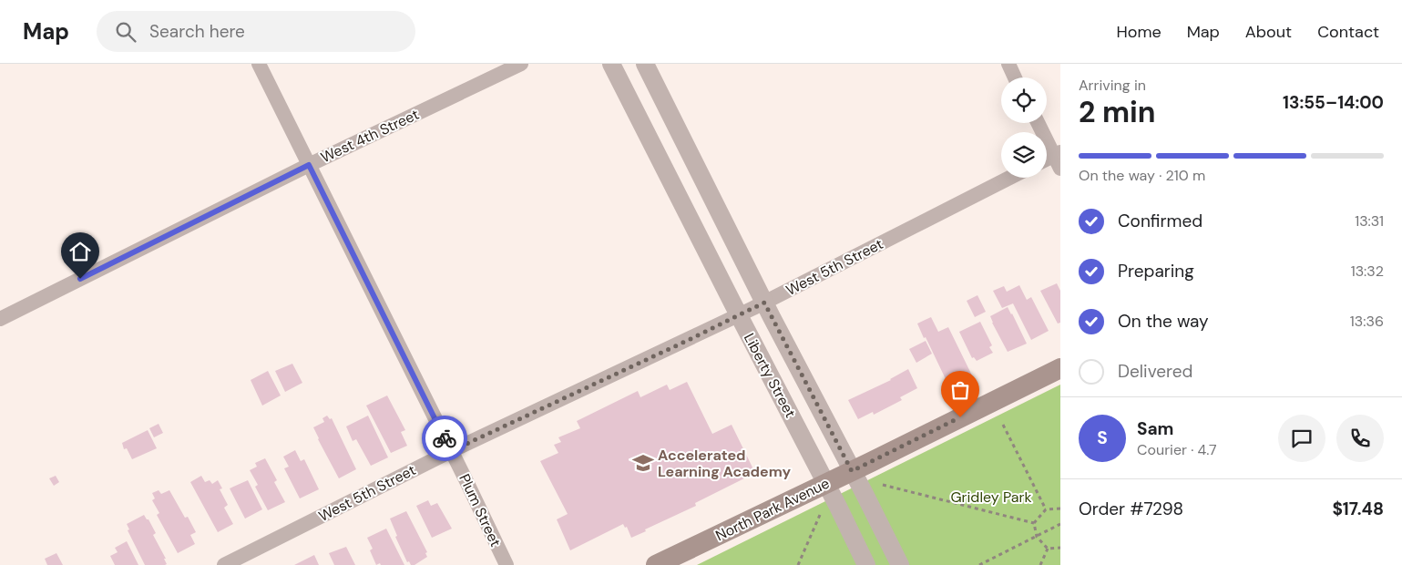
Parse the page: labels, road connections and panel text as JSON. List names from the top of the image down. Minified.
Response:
{"streets":{"main road":["North Park Avenue"],"street":["West 4th Street","West 5th Street","Liberty Street","Plum Street"]},"crossings":[["West 4th Street","Plum Street"],["West 5th Street","Liberty Street"],["West 5th Street","Plum Street"],["Liberty Street","North Park Avenue"]],"parks":["Gridley Park"],"places":{"school or university":["Accelerated Learning Academy"]},"page":{"header":"Map","search":"Search here","nav":["Home","Map","About","Contact"],"heading":["2 min","Arriving in","13:55–14:00"],"panel":["Sam","Courier · 4.7","Order #7298","$17.48"],"bar":"On the way · 210 m","list":[["Confirmed","13:31"],["Preparing","13:32"],["On the way","13:36"],"Delivered"],"round":"S"}}
